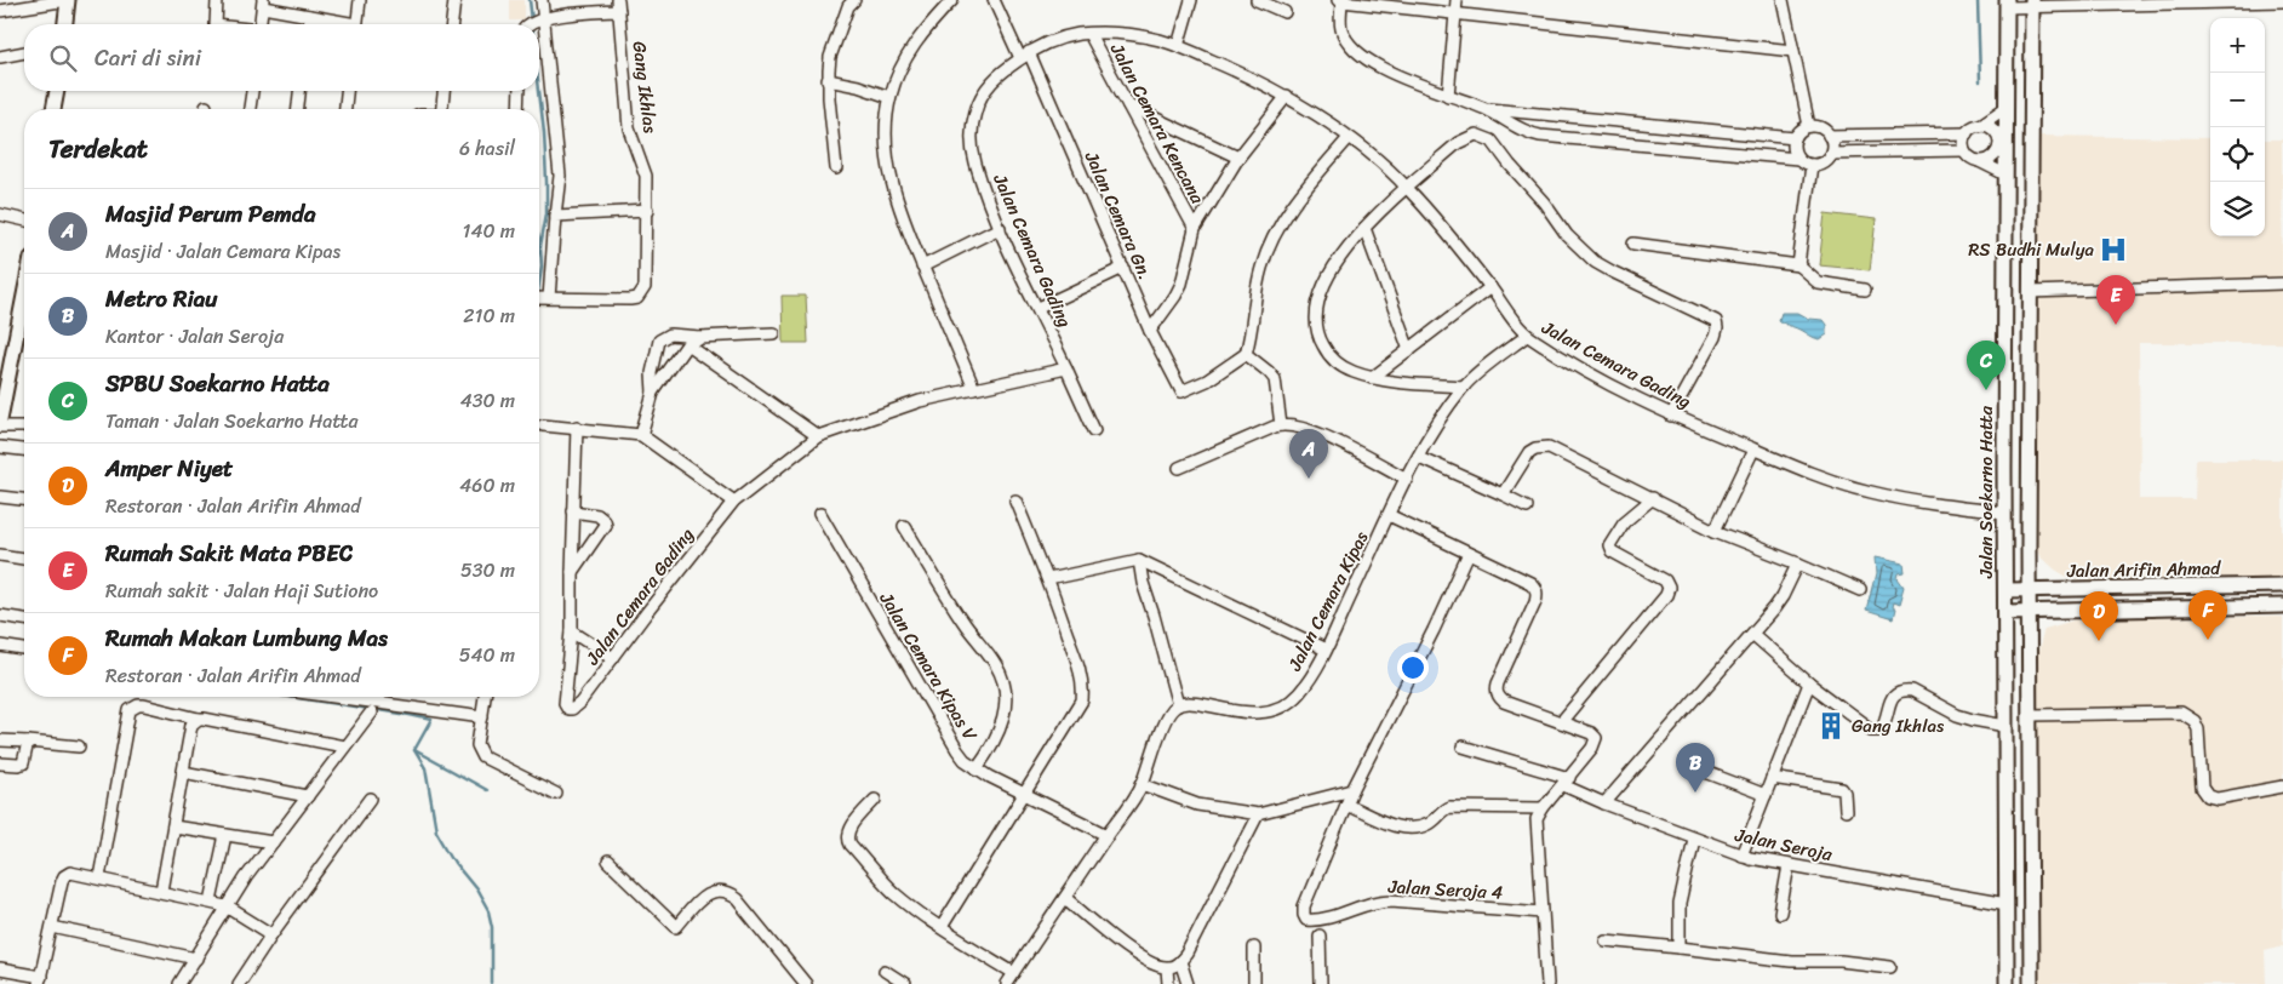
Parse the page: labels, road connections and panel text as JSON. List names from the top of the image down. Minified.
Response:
{"streets":{"main road":["Jalan Soekarno Hatta","Jalan Arifin Ahmad"],"street":["Gang Ikhlas","Jalan Cemara Kencana","Jalan Cemara Gn.","Jalan Cemara Gading","Jalan Cemara Kipas","Jalan Cemara Kipas V","Jalan Seroja","Jalan Seroja 4"]},"crossings":[["Jalan Cemara Kencana","Jalan Cemara Gading"],["Jalan Cemara Gn.","Jalan Cemara Gading"],["Jalan Cemara Gading","Jalan Soekarno Hatta"],["Jalan Cemara Gading","Jalan Cemara Kipas"],["Jalan Soekarno Hatta","Jalan Arifin Ahmad"],["Jalan Soekarno Hatta","Jalan Seroja"]],"places":{"hospital":["RS Budhi Mulya"],"building":["Gang Ikhlas"]},"page":{"map_buttons":["+","−"],"search":"Cari di sini","heading":["Terdekat","6 hasil"],"list":[{"mark":"A","name":"Masjid Perum Pemda","note":"Masjid · Jalan Cemara Kipas","value":"140 m"},{"mark":"B","name":"Metro Riau","note":"Kantor · Jalan Seroja","value":"210 m"},{"mark":"C","name":"SPBU Soekarno Hatta","note":"Taman · Jalan Soekarno Hatta","value":"430 m"},{"mark":"D","name":"Amper Niyet","note":"Restoran · Jalan Arifin Ahmad","value":"460 m"},{"mark":"E","name":"Rumah Sakit Mata PBEC","note":"Rumah sakit · Jalan Haji Sutiono","value":"530 m"},{"mark":"F","name":"Rumah Makan Lumbung Mas","note":"Restoran · Jalan Arifin Ahmad","value":"540 m"}],"pins":["E","C","A","F","D","B"]}}
